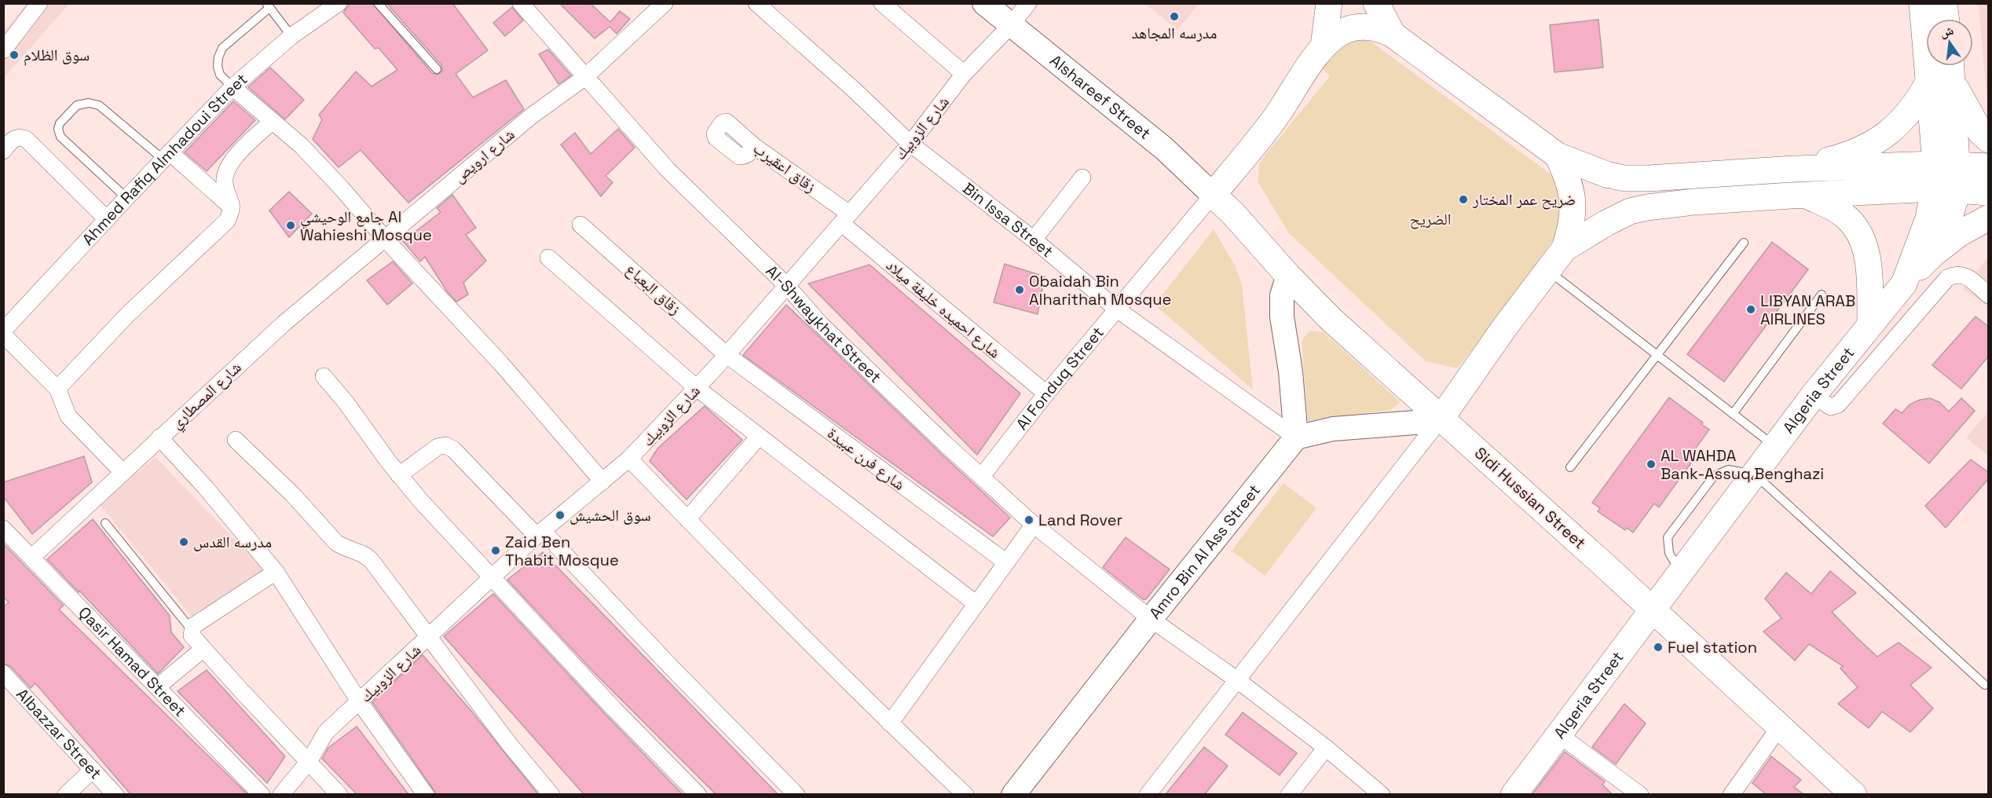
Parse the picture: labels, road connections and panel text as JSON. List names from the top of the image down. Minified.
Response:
{"streets":{"main road":["Algeria Street","Sidi Hussian Street"],"street":["Alshareef Street","شارع الزوبيك","شارع ارويص","Ahmed Rafiq Almhadoui Street","زقاق اعقيرب","Bin Issa Street","زقاق البعباع","شارع احميده خليفة ميلاد","Al-Shwaykhat Street","Al Fonduq Street","شارع المصطاري","شارع فرن عبيدة","Amro Bin Al Ass Street","Qasir Hamad Street","Albazzar Street"]},"crossings":[["Alshareef Street","شارع الزوبيك"],["Alshareef Street","Al Fonduq Street"],["Alshareef Street","Sidi Hussian Street"],["شارع الزوبيك","زقاق اعقيرب"],["شارع الزوبيك","Bin Issa Street"],["شارع الزوبيك","زقاق البعباع"],["شارع الزوبيك","شارع احميده خليفة ميلاد"],["شارع الزوبيك","Al-Shwaykhat Street"],["شارع الزوبيك","شارع فرن عبيدة"],["شارع ارويص","Al-Shwaykhat Street"],["شارع ارويص","شارع المصطاري"],["زقاق اعقيرب","شارع احميده خليفة ميلاد"],["Bin Issa Street","Al Fonduq Street"],["Bin Issa Street","Amro Bin Al Ass Street"],["زقاق البعباع","شارع فرن عبيدة"],["شارع احميده خليفة ميلاد","Al Fonduq Street"],["Al-Shwaykhat Street","Al Fonduq Street"],["Al-Shwaykhat Street","Amro Bin Al Ass Street"],["Al Fonduq Street","Sidi Hussian Street"],["Algeria Street","Sidi Hussian Street"],["شارع المصطاري","Qasir Hamad Street"]],"parks":["الضريح"],"places":["مدرسه المجاهد","سوق الظلام","ضريح عمر المختار","جامع الوحيشي Al Wahieshi Mosque","Obaidah Bin Alharithah Mosque","LIBYAN ARAB AIRLINES","AL WAHDA Bank-Assuq،Benghazi","سوق الحشيش","Land Rover","مدرسه القدس","Zaid Ben Thabit Mosque","Fuel station"],"north":"top"}
